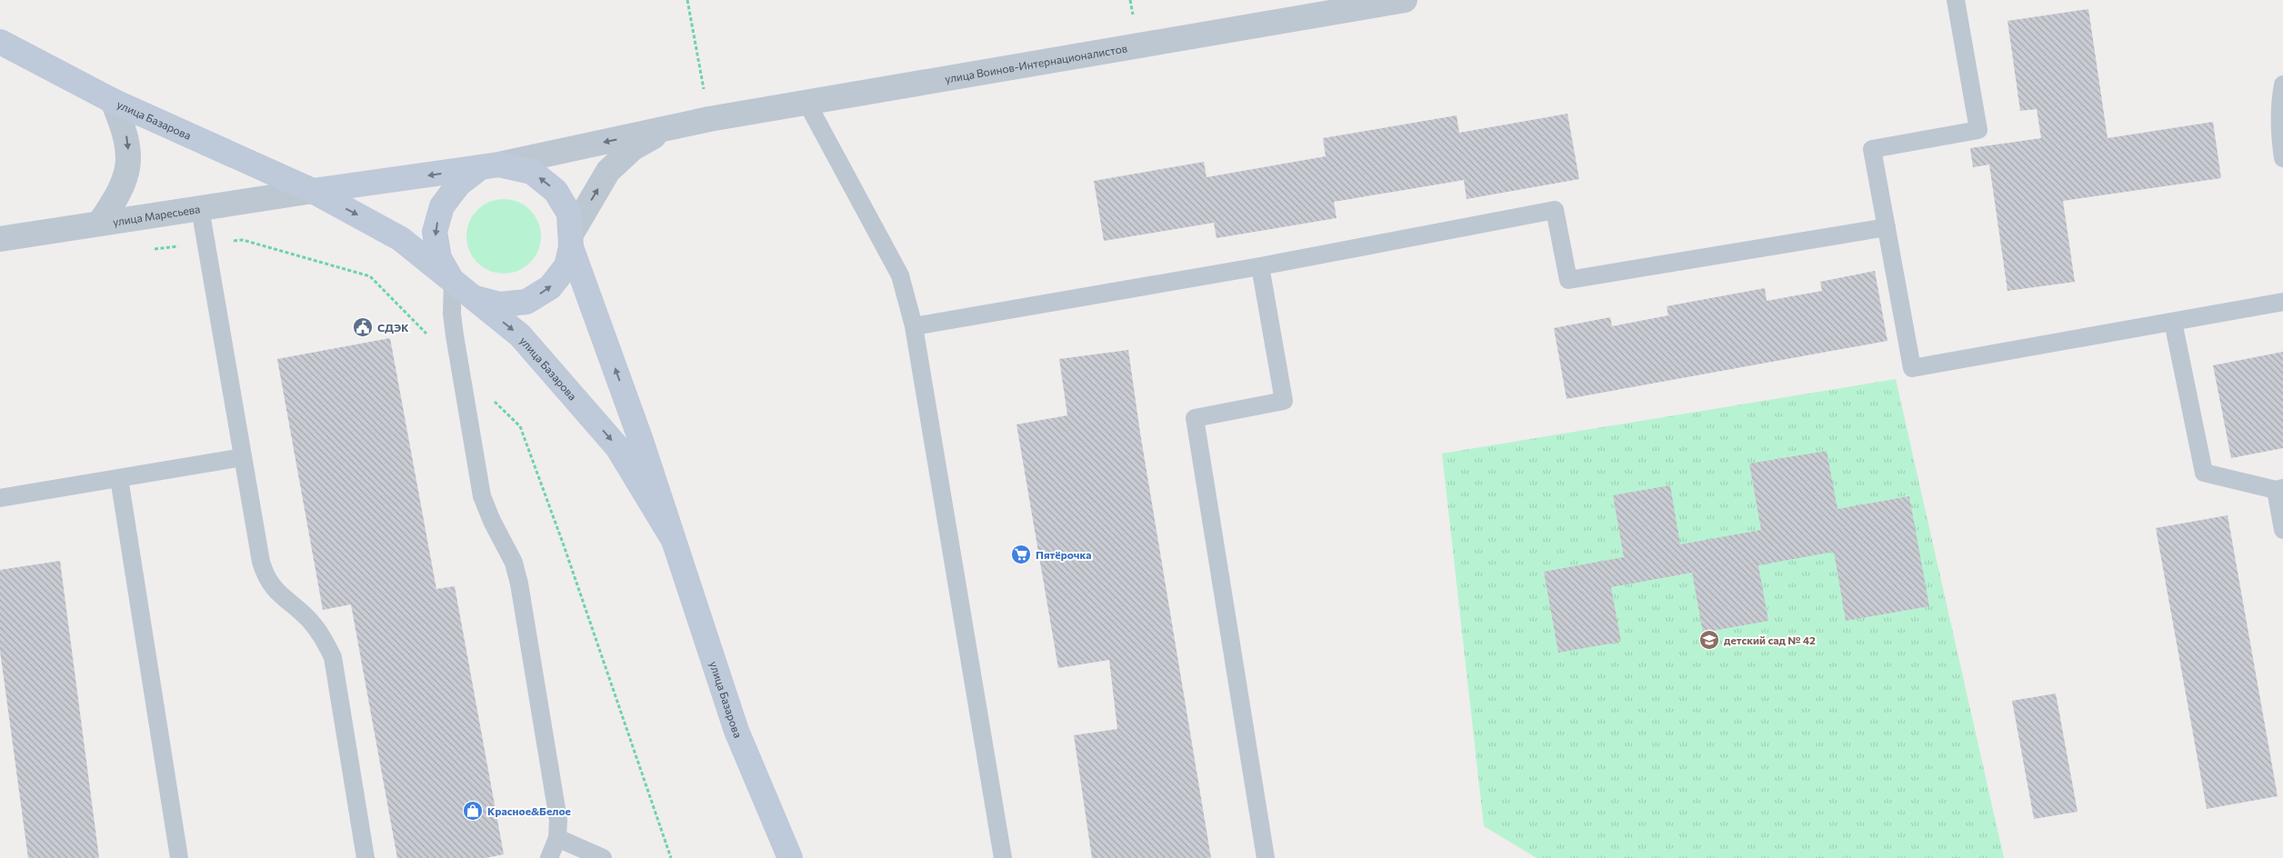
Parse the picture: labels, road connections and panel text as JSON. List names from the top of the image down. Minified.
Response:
{"streets":{"main road":["улица Базарова"],"street":["улица Воинов-Интернационалистов","улица Маресьева"]},"crossings":[["улица Воинов-Интернационалистов","улица Базарова"],["улица Базарова","улица Маресьева"]],"places":{"public building":["СДЭК"],"supermarket":["Пятёрочка"],"school or university":["детский сад № 42"],"shop":["Красное&Белое"]}}
